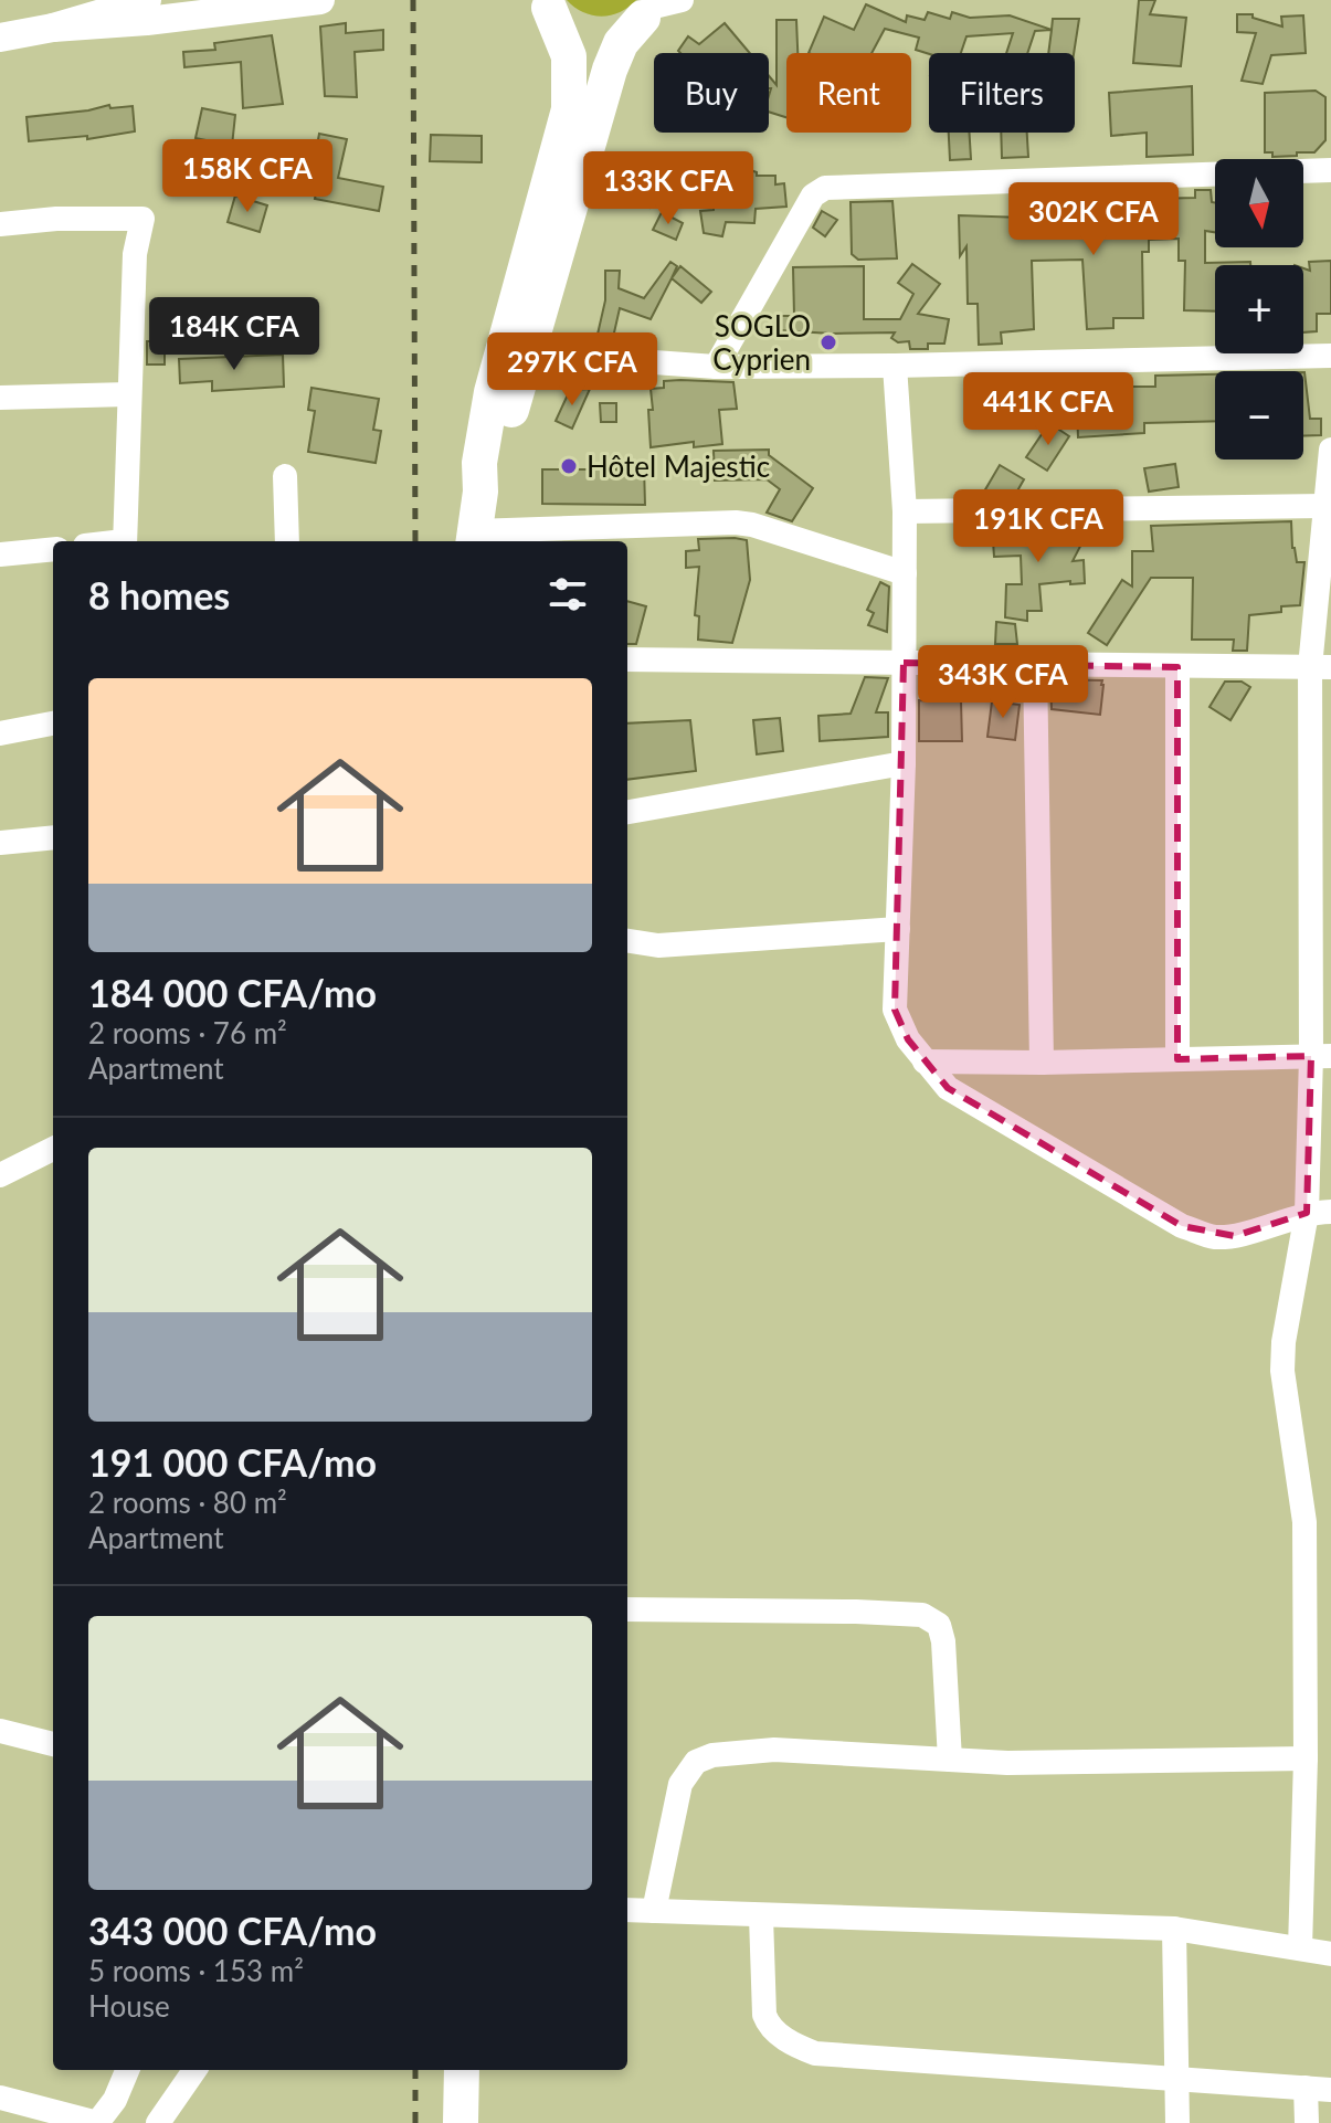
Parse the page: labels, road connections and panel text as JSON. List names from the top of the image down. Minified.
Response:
{"places":["SOGLO Cyprien","Hôtel Majestic"],"north":"bottom","page":{"chip":["Buy","Rent","Filters"],"price":["158K CFA","133K CFA","302K CFA","184K CFA","297K CFA","441K CFA","191K CFA","343K CFA"],"map_buttons":["+","−"],"heading":"8 homes","list":[{"name":"184 000 CFA/mo","note":"2 rooms · 76 m² · Apartment"},{"name":"191 000 CFA/mo","note":"2 rooms · 80 m² · Apartment"},{"name":"343 000 CFA/mo","note":"5 rooms · 153 m² · House"}]}}
